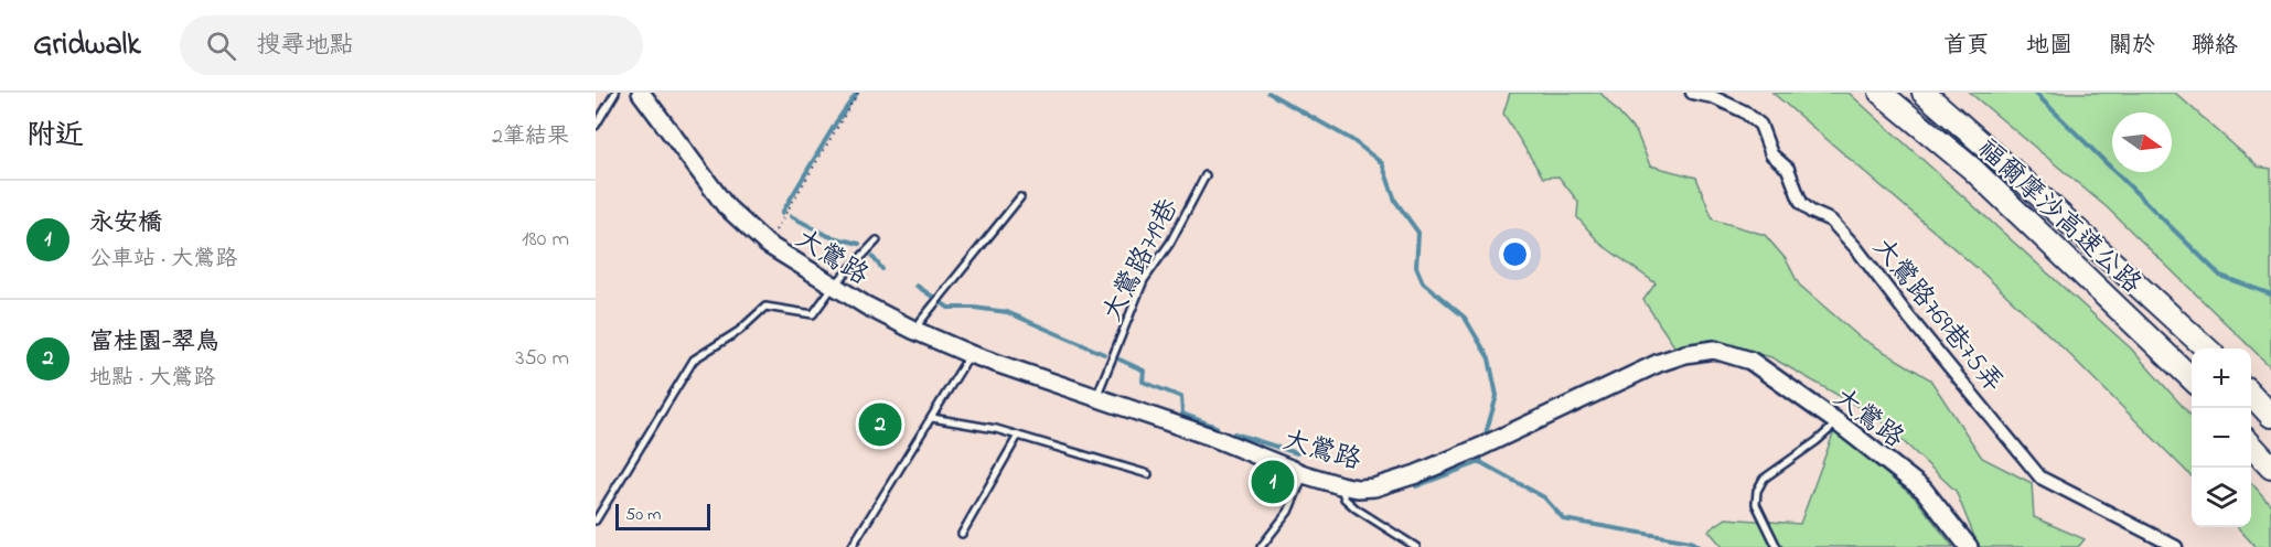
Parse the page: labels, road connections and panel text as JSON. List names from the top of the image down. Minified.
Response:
{"streets":{"highway":["福爾摩沙高速公路"],"street":["大鶯路","大鶯路769巷75弄"],"lane":["大鶯路719巷"]},"crossings":[["大鶯路","大鶯路719巷"]],"scale_bar":"50 m","north":"right","page":{"header":"Gridwalk","search":"搜尋地點","nav":["首頁","地圖","關於","聯絡"],"heading":["附近","2筆結果"],"list":[{"mark":"1","name":"永安橋","note":"公車站 · 大鶯路","value":"180 m"},{"mark":"2","name":"富桂園-翠鳥","note":"地點 · 大鶯路","value":"350 m"}],"map_buttons":["+","−"],"pins":["2","1"],"scale":"50 m"}}
